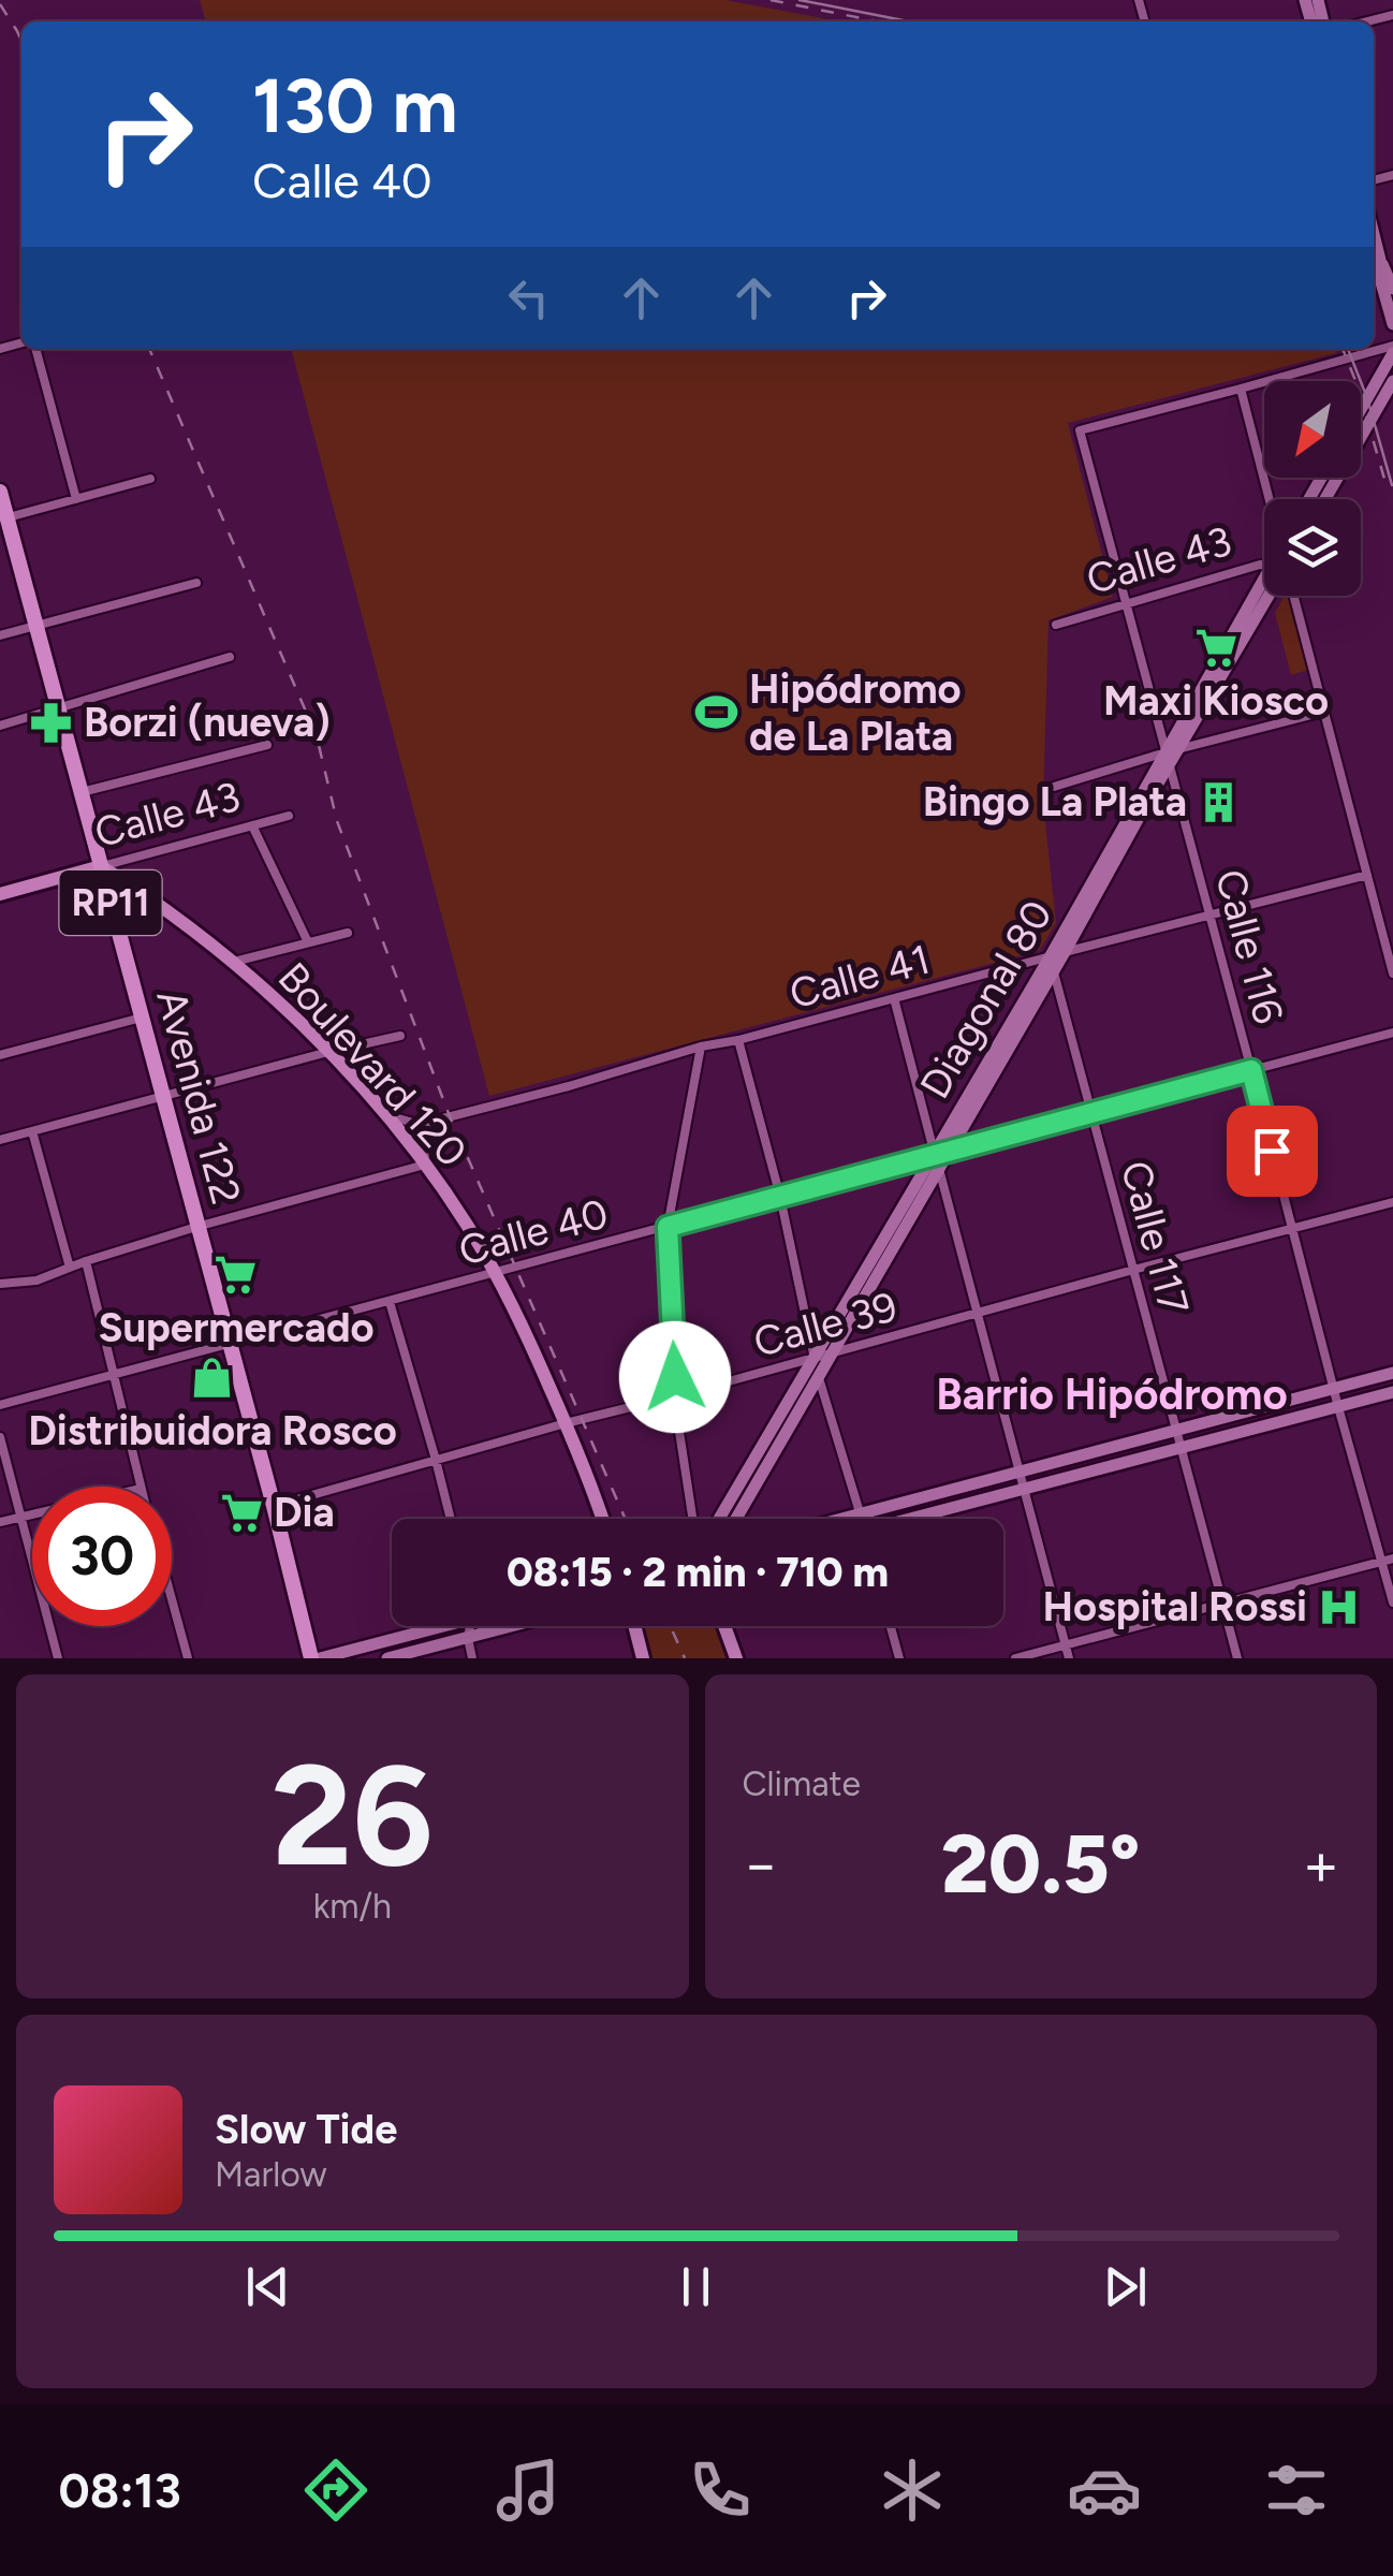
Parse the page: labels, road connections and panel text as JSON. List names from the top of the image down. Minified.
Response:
{"streets":{"highway":["RP11","Avenida 122"],"main road":["Calle 43","Diagonal 80","Boulevard 120"],"street":["Calle 116","Calle 41","Calle 40","Calle 117","Calle 39"]},"crossings":[["Calle 43","Calle 116"],["Calle 43","Boulevard 120"],["Calle 43","Avenida 122"],["Calle 116","Diagonal 80"],["Calle 116","Calle 40"],["Calle 116","Calle 39"],["Calle 41","Diagonal 80"],["Calle 41","Boulevard 120"],["Calle 41","Calle 117"],["Diagonal 80","Calle 40"],["Diagonal 80","Calle 117"],["Diagonal 80","Calle 39"],["Boulevard 120","Avenida 122"],["Boulevard 120","Calle 40"],["Boulevard 120","Calle 39"],["Avenida 122","Calle 40"],["Avenida 122","Calle 39"],["Calle 40","Calle 117"],["Calle 117","Calle 39"]],"districts":["Barrio Hipódromo"],"places":{"supermarket":["Maxi Kiosco","Supermercado","Dia"],"sports":["Hipódromo de La Plata"],"pharmacy":["Borzi (nueva)"],"building":["Bingo La Plata"],"shop":["Distribuidora Rosco"],"hospital":["Hospital Rossi"]},"north":"bottom left","page":{"turn":["130 m","Calle 40"],"limit":"30","trip":"08:15 · 2 min · 710 m","tile":[["26","km/h"],"Climate"],"heat":["−","20.5°","+"],"song":["Slow Tide","Marlow"],"tabs":"08:13"}}
